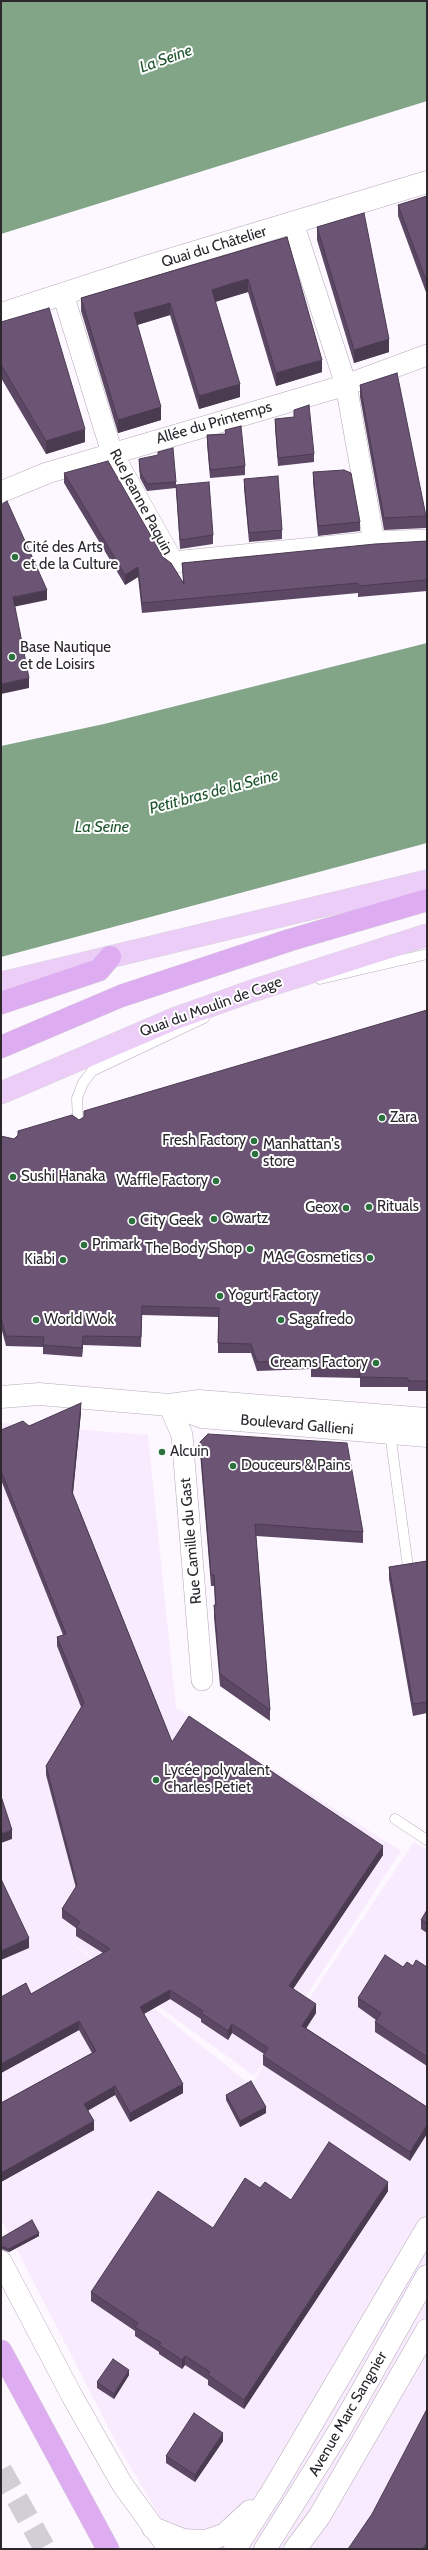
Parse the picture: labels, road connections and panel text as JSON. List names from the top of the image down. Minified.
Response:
{"streets":{"main road":["Quai du Châtelier","Quai du Moulin de Cage","Boulevard Gallieni","Avenue Marc Sangnier"],"street":["Allée du Printemps","Rue Jeanne Paquin","Rue Camille du Gast"]},"crossings":[["Quai du Châtelier","Rue Jeanne Paquin"],["Allée du Printemps","Rue Jeanne Paquin"],["Boulevard Gallieni","Rue Camille du Gast"]],"water":["La Seine","Petit bras de la Seine"],"places":["Cité des Arts et de la Culture","Base Nautique et de Loisirs","Zara","Fresh Factory","Manhattan's store","Sushi Hanaka","Waffle Factory","Rituals","Geox","Qwartz","City Geek","Primark","The Body Shop","MAC Cosmetics","Kiabi","Yogurt Factory","World Wok","Sagafredo","Creams Factory","Alcuin","Douceurs & Pains","Lycée polyvalent Charles Petiet"]}
